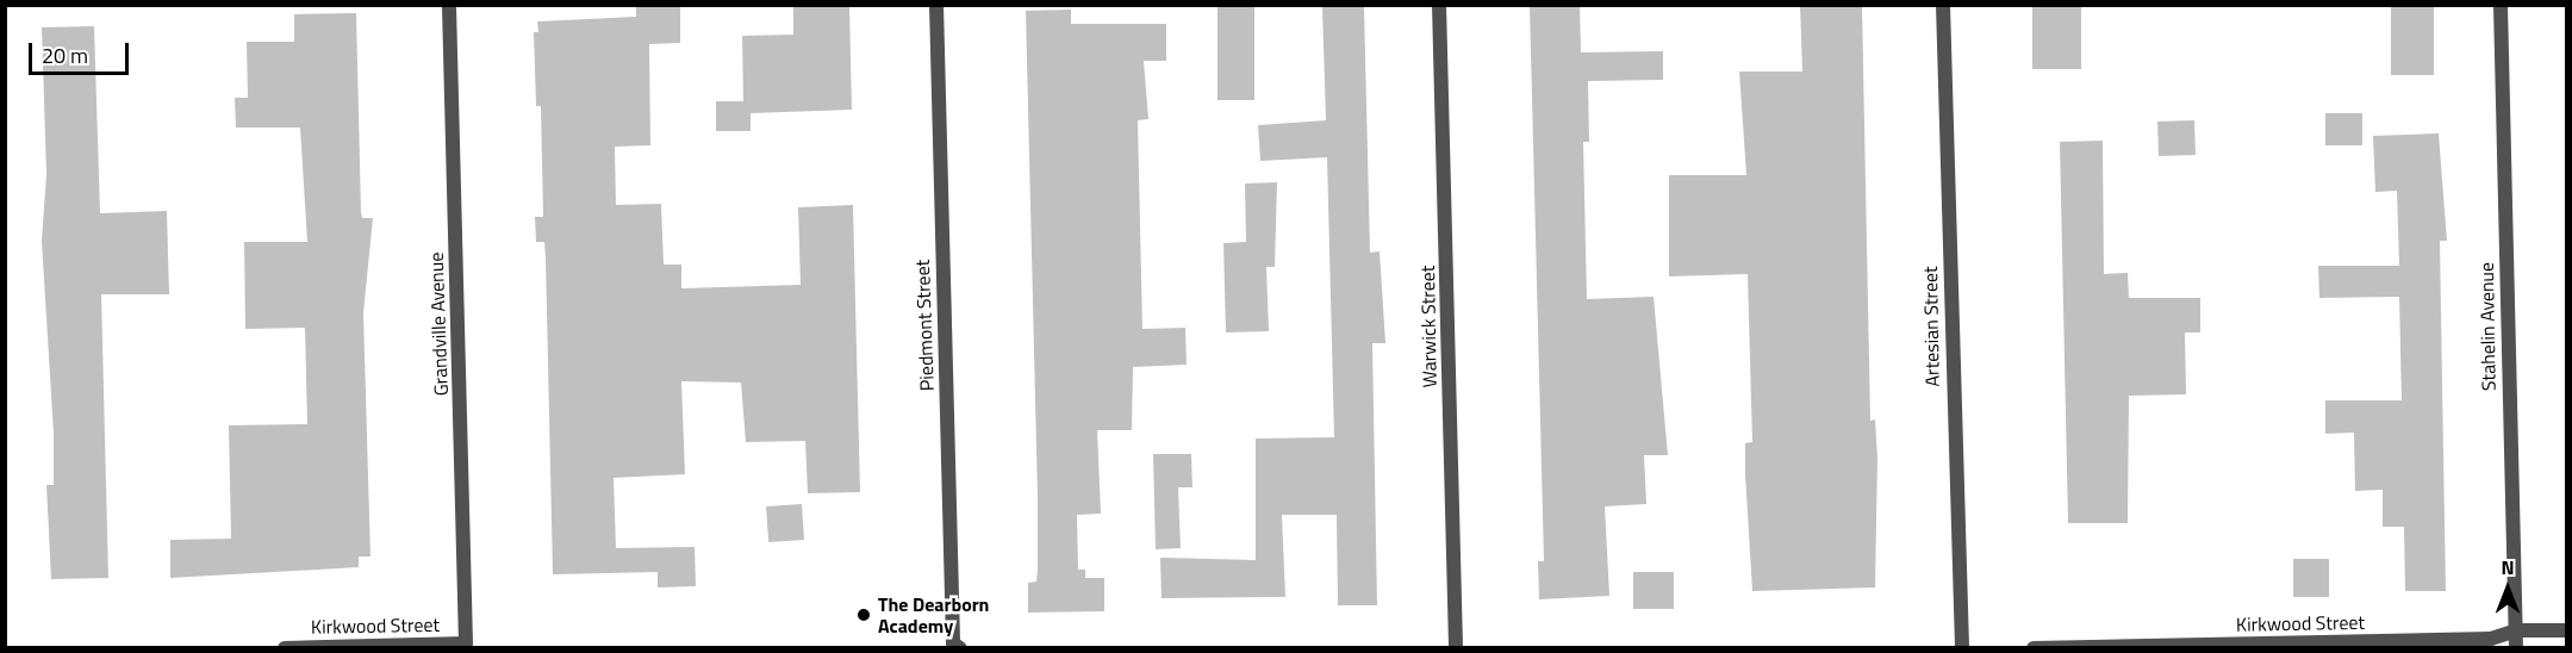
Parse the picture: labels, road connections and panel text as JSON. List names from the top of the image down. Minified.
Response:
{"streets":{"street":["Grandville Avenue","Piedmont Street","Warwick Street","Artesian Street","Stahelin Avenue","Kirkwood Street"]},"crossings":[["Grandville Avenue","Kirkwood Street"],["Stahelin Avenue","Kirkwood Street"]],"places":["The Dearborn Academy"],"scale_bar":"20 m","north":"top"}
